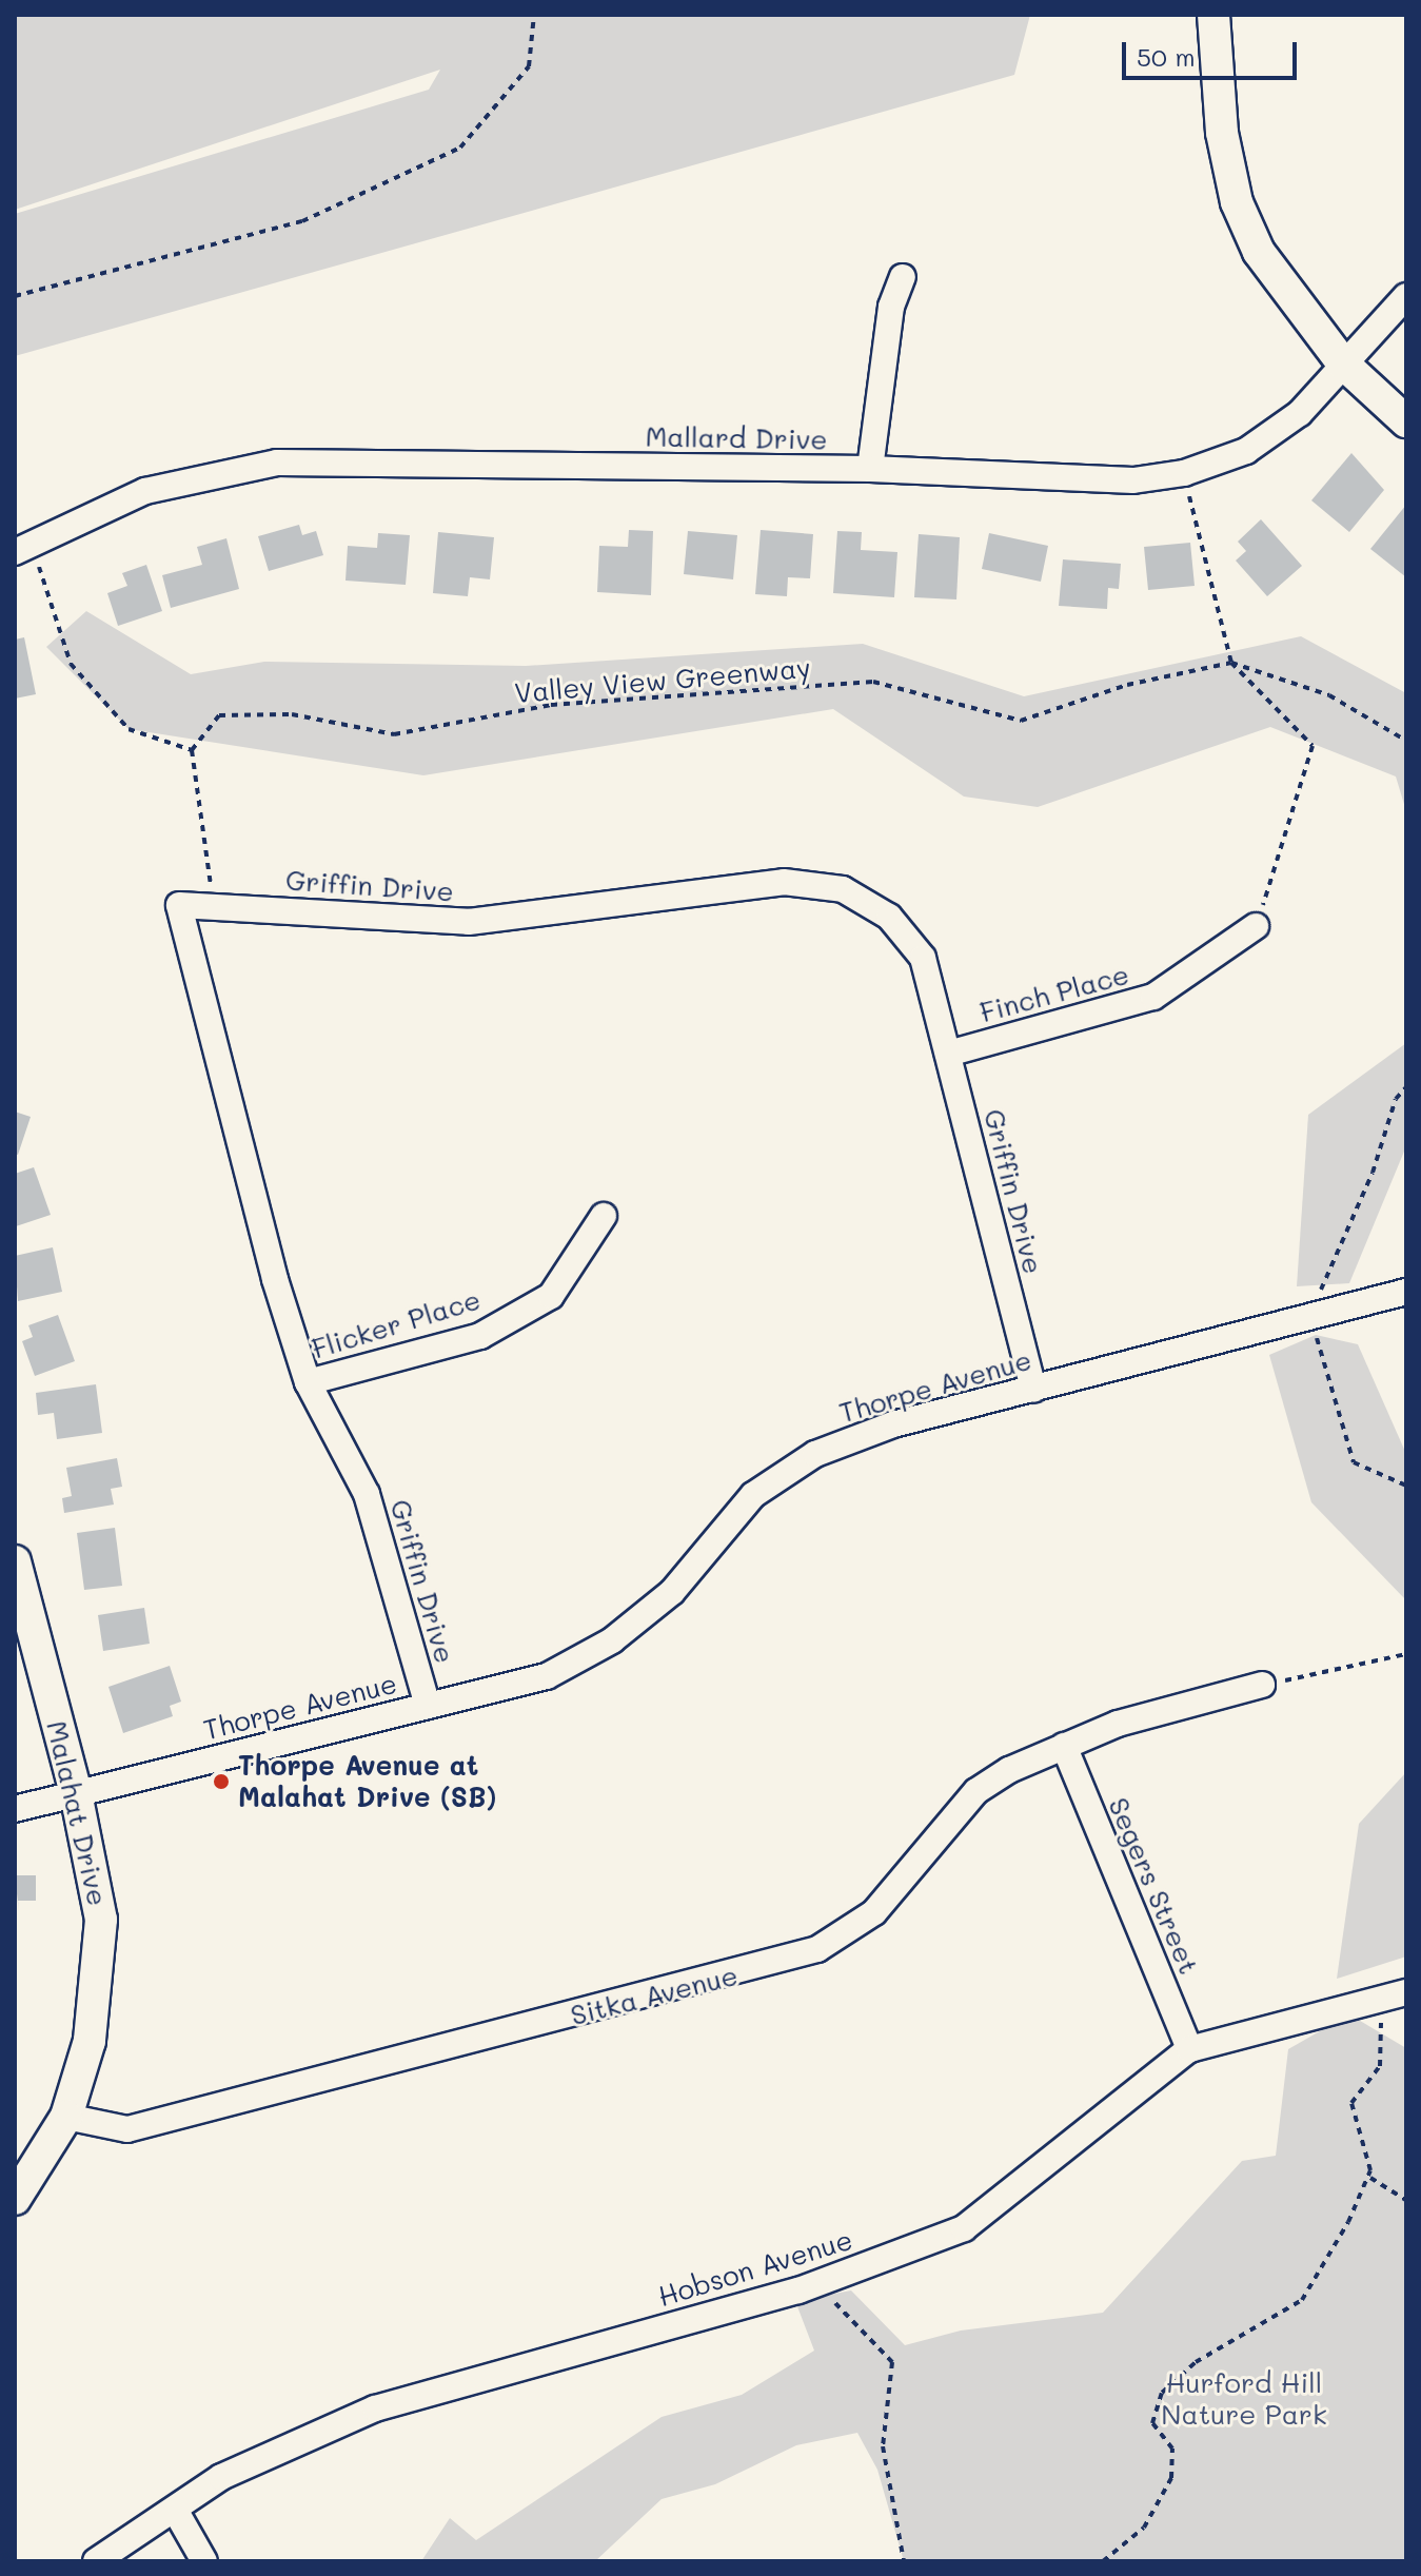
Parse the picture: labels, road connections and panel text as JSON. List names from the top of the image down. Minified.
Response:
{"streets":{"street":["Mallard Drive","Griffin Drive","Finch Place","Flicker Place","Thorpe Avenue","Malahat Drive","Segers Street","Sitka Avenue","Hobson Avenue"],"path":["Valley View Greenway"]},"crossings":[["Griffin Drive","Finch Place"],["Griffin Drive","Flicker Place"],["Griffin Drive","Thorpe Avenue"],["Thorpe Avenue","Malahat Drive"],["Malahat Drive","Sitka Avenue"],["Segers Street","Sitka Avenue"],["Segers Street","Hobson Avenue"]],"parks":["Hurford Hill Nature Park"],"places":["Thorpe Avenue at Malahat Drive (SB)"],"scale_bar":"50 m"}
